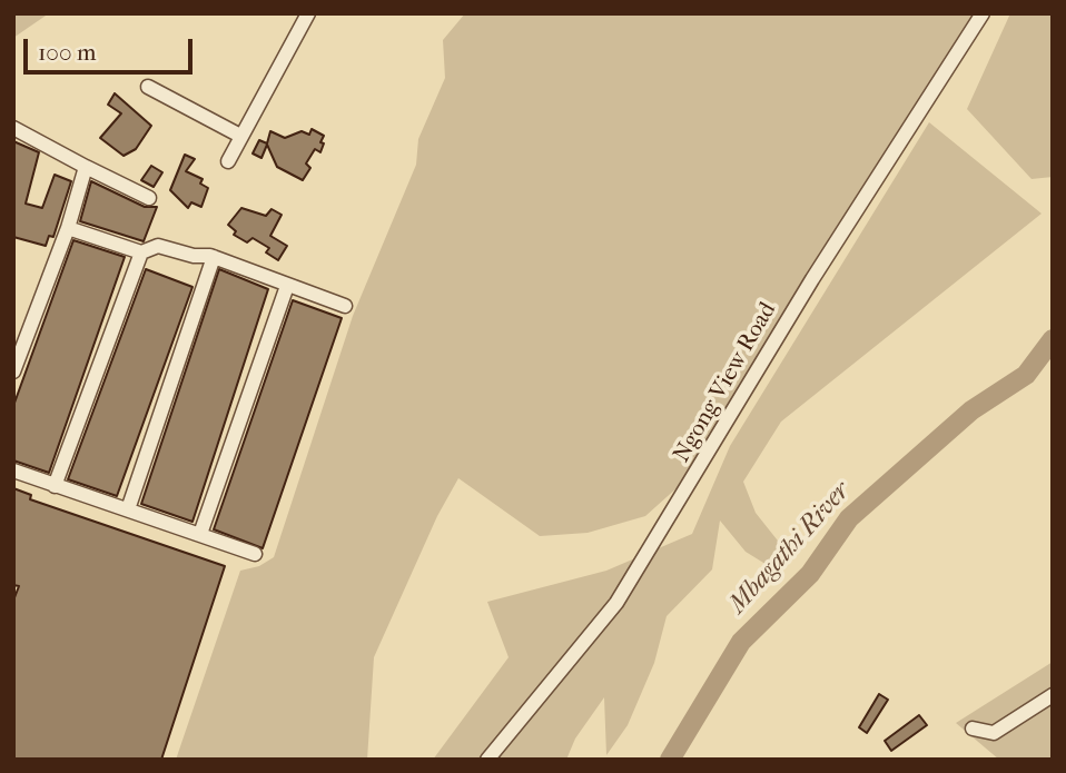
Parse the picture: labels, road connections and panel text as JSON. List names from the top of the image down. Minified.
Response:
{"streets":{"street":["Ngong View Road"]},"water":["Mbagathi River"],"scale_bar":"100 m"}
